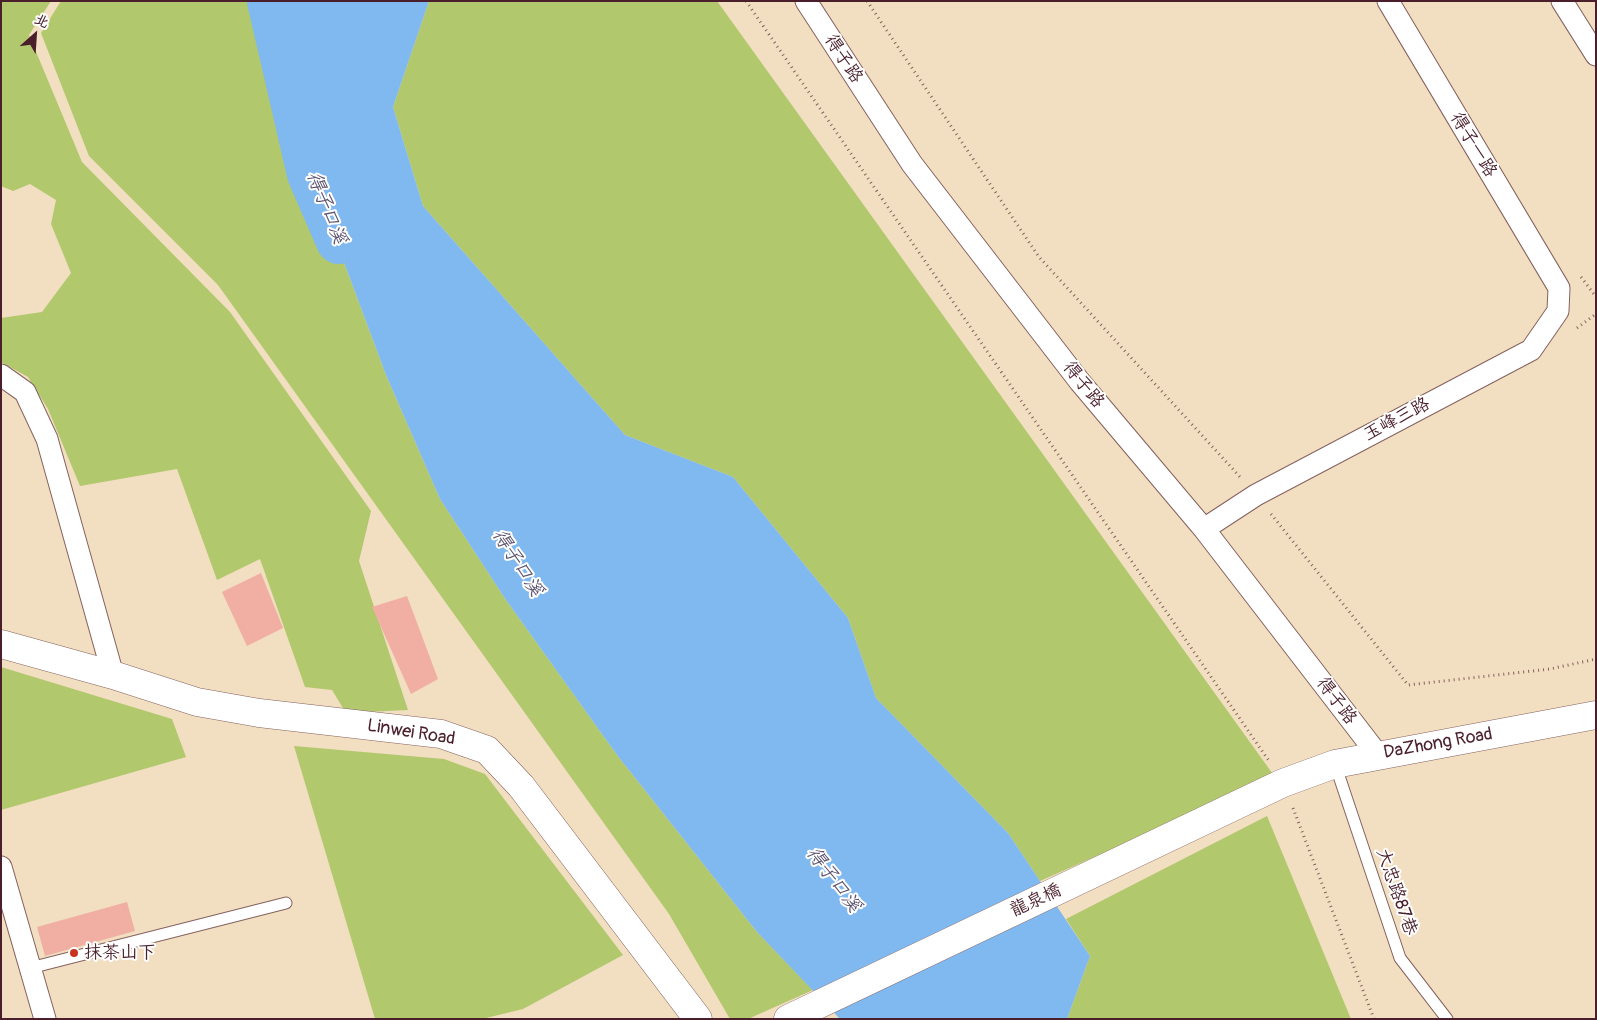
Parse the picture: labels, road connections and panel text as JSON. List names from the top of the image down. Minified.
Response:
{"streets":{"street":["得子路","得子一路","玉峰三路","Linwei Road","DaZhong Road","龍泉橋"],"lane":["大忠路87巷"]},"crossings":[["得子路","玉峰三路"],["得子路","DaZhong Road"],["得子一路","玉峰三路"],["DaZhong Road","大忠路87巷"],["DaZhong Road","龍泉橋"]],"water":["得子口溪"],"places":["抹茶山下"],"north":"top right"}
